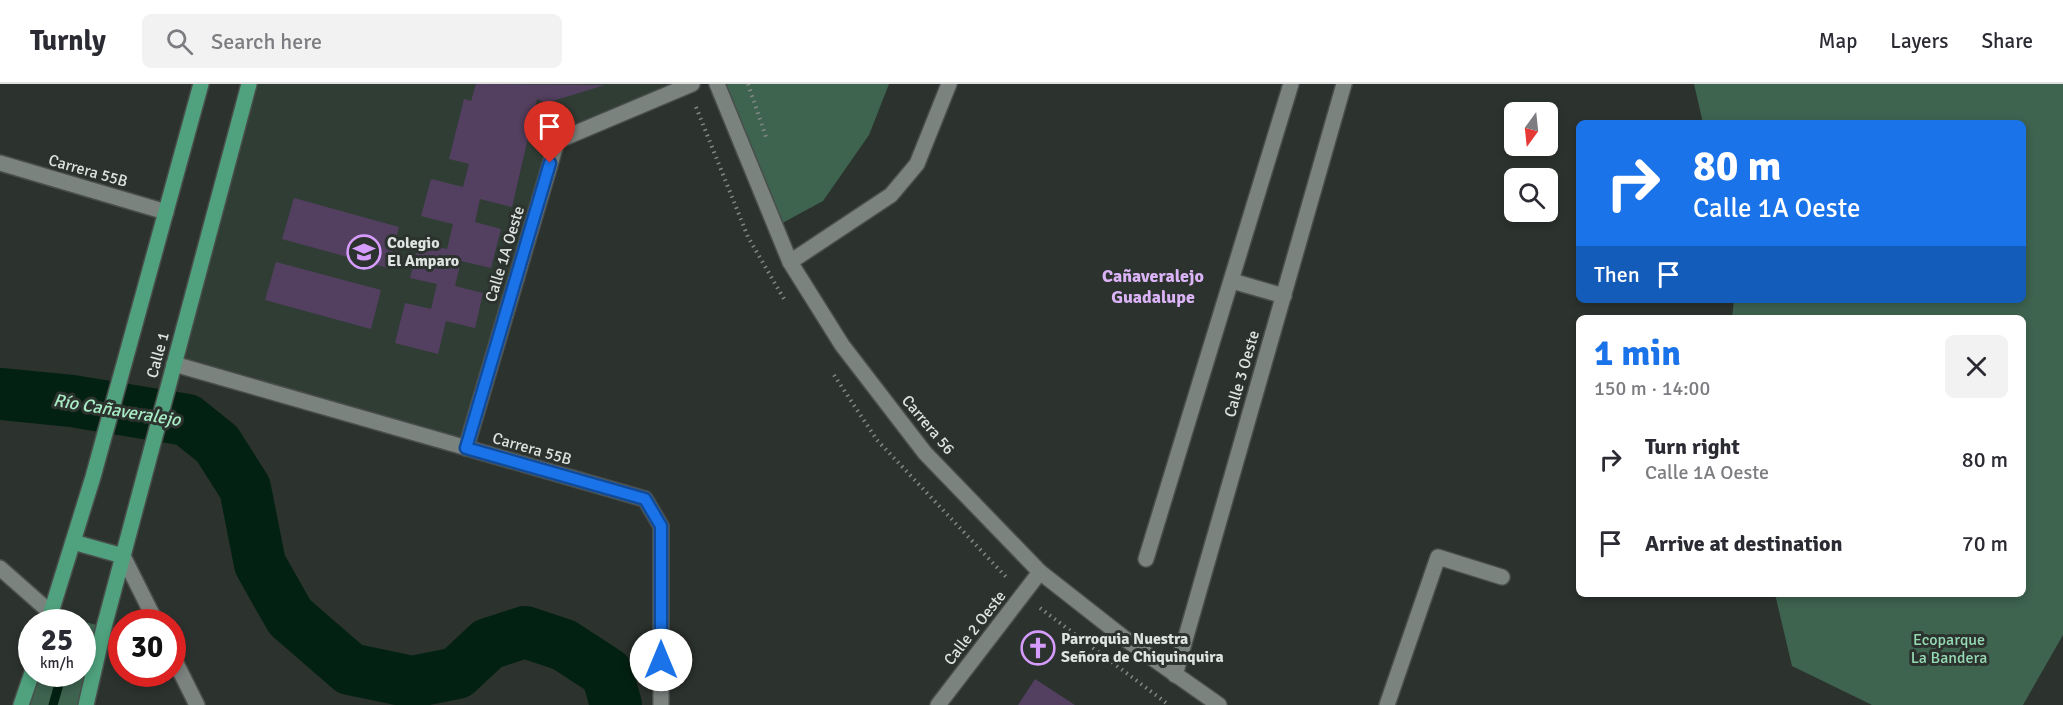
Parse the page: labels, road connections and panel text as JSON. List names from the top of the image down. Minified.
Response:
{"streets":{"main road":["Calle 1"],"street":["Carrera 55B","Calle 1A Oeste","Calle 3 Oeste","Carrera 56","Calle 2 Oeste"]},"crossings":[["Carrera 55B","Calle 1A Oeste"],["Carrera 55B","Calle 1"],["Calle 3 Oeste","Carrera 56"],["Carrera 56","Calle 2 Oeste"]],"districts":["Cañaveralejo Guadalupe"],"water":["Río Cañaveralejo"],"parks":["Ecoparque La Bandera"],"places":{"school or university":["Colegio El Amparo"],"church":["Parroquia Nuestra Señora de Chiquinquira"]},"north":"bottom","page":{"header":"Turnly","search":"Search here","nav":["Map","Layers","Share"],"turn":["80 m","Calle 1A Oeste"],"then":"Then","heading":["1 min","150 m · 14:00"],"list":[{"name":"Turn right","note":"Calle 1A Oeste","value":"80 m"},{"name":"Arrive at destination","value":"70 m"}],"speed":"25 km/h","limit":"30"}}
